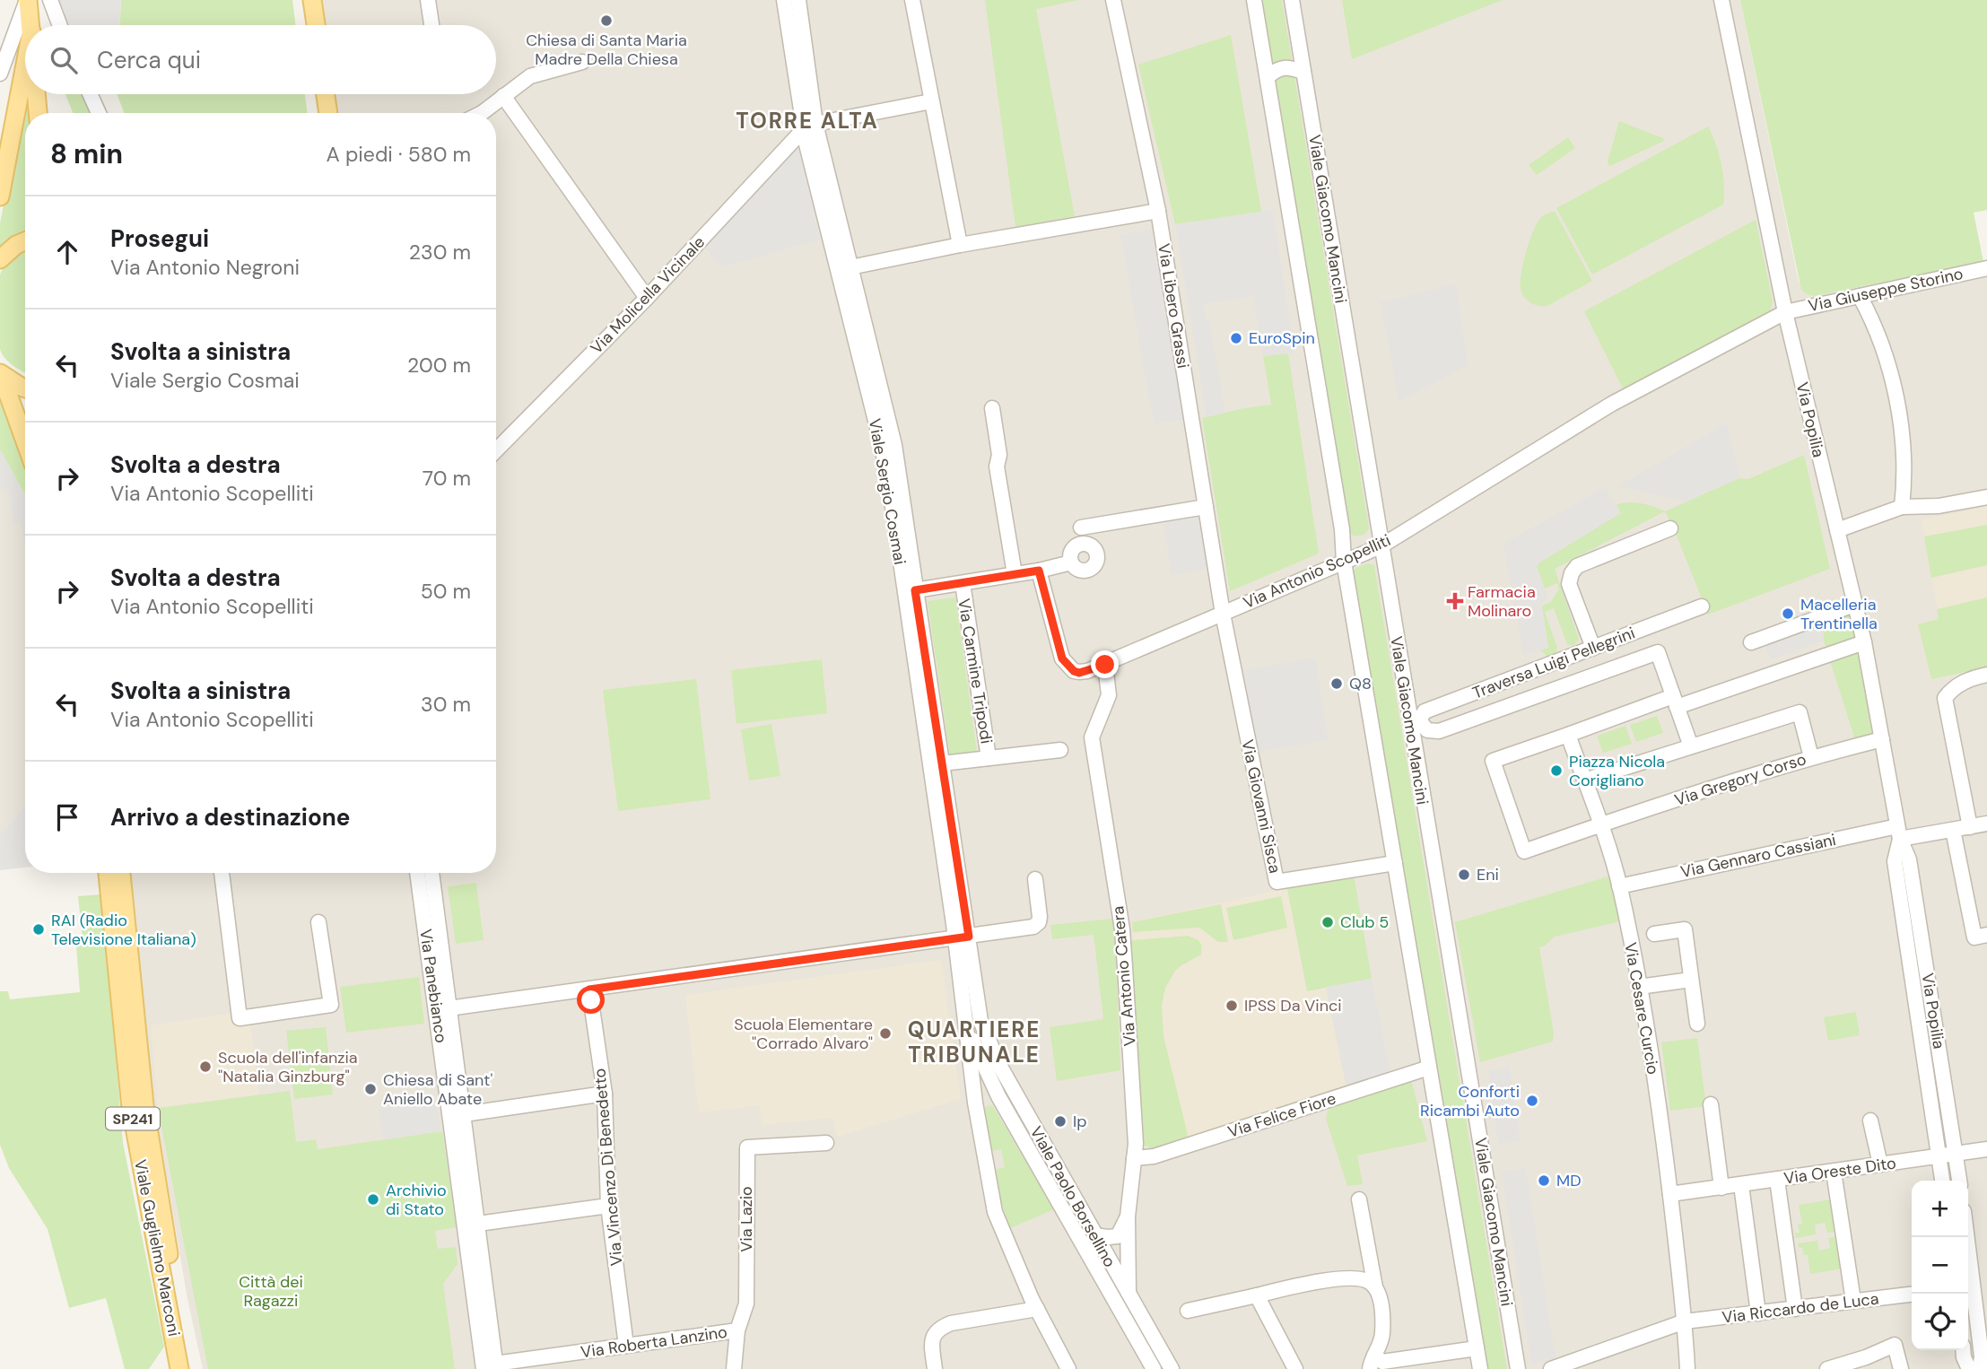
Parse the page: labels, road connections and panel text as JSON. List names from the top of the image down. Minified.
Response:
{"streets":{"main road":["SP241","Viale Guglielmo Marconi"],"street":["Viale Giacomo Mancini","Via Giuseppe Storino","Via Molicella Vicinale","Via Libero Grassi","Via Popilia","Viale Sergio Cosmai","Via Antonio Scopelliti","Traversa Luigi Pellegrini","Via Carmine Tripodi","Via Gregory Corso","Via Giovanni Sisca","Via Gennaro Cassiani","Via Antonio Catera","Via Panebianco","Via Cesare Curcio","Via Felice Fiore","Via Vincenzo Di Benedetto","Via Oreste Dito","Viale Paolo Borsellino","Via Lazio","Via Riccardo de Luca","Via Roberta Lanzino"]},"crossings":[["Viale Giacomo Mancini","Via Antonio Scopelliti"],["Viale Giacomo Mancini","Traversa Luigi Pellegrini"],["Via Giuseppe Storino","Via Popilia"],["Via Giuseppe Storino","Via Antonio Scopelliti"],["Via Molicella Vicinale","Viale Sergio Cosmai"],["Via Libero Grassi","Via Antonio Scopelliti"],["Via Libero Grassi","Via Giovanni Sisca"],["Via Popilia","Via Antonio Scopelliti"],["Via Popilia","Via Gregory Corso"],["Via Popilia","Via Gennaro Cassiani"],["Via Popilia","Via Oreste Dito"],["Viale Sergio Cosmai","Viale Paolo Borsellino"],["Via Antonio Scopelliti","Via Giovanni Sisca"],["Via Antonio Scopelliti","Via Antonio Catera"],["Via Gregory Corso","Via Cesare Curcio"],["Via Gennaro Cassiani","Via Cesare Curcio"],["Via Antonio Catera","Via Felice Fiore"],["Via Antonio Catera","Viale Paolo Borsellino"],["Via Panebianco","Via Roberta Lanzino"],["Via Cesare Curcio","Via Oreste Dito"],["Via Cesare Curcio","Via Riccardo de Luca"],["Via Vincenzo Di Benedetto","Via Roberta Lanzino"],["Via Lazio","Via Roberta Lanzino"]],"districts":["TORRE ALTA","QUARTIERE TRIBUNALE"],"parks":["Città dei Ragazzi"],"places":{"other":["Chiesa di Santa Maria Madre Della Chiesa","EuroSpin","Macelleria Trentinella","Q8","Piazza Nicola Corigliano","Eni","Club 5","RAI (Radio Televisione Italiana)","IPSS Da Vinci","Scuola Elementare \"Corrado Alvaro\"","Scuola dell'infanzia \"Natalia Ginzburg\"","Chiesa di Sant' Aniello Abate","Conforti Ricambi Auto","Ip","MD","Archivio di Stato"],"health":["Farmacia Molinaro"]},"page":{"search":"Cerca qui","heading":["8 min","A piedi · 580 m"],"list":[["Prosegui","Via Antonio Negroni","230 m"],["Svolta a sinistra","Viale Sergio Cosmai","200 m"],["Svolta a destra","Via Antonio Scopelliti","70 m"],["Svolta a destra","Via Antonio Scopelliti","50 m"],["Svolta a sinistra","Via Antonio Scopelliti","30 m"],"Arrivo a destinazione"],"map_buttons":["+","−"]}}
